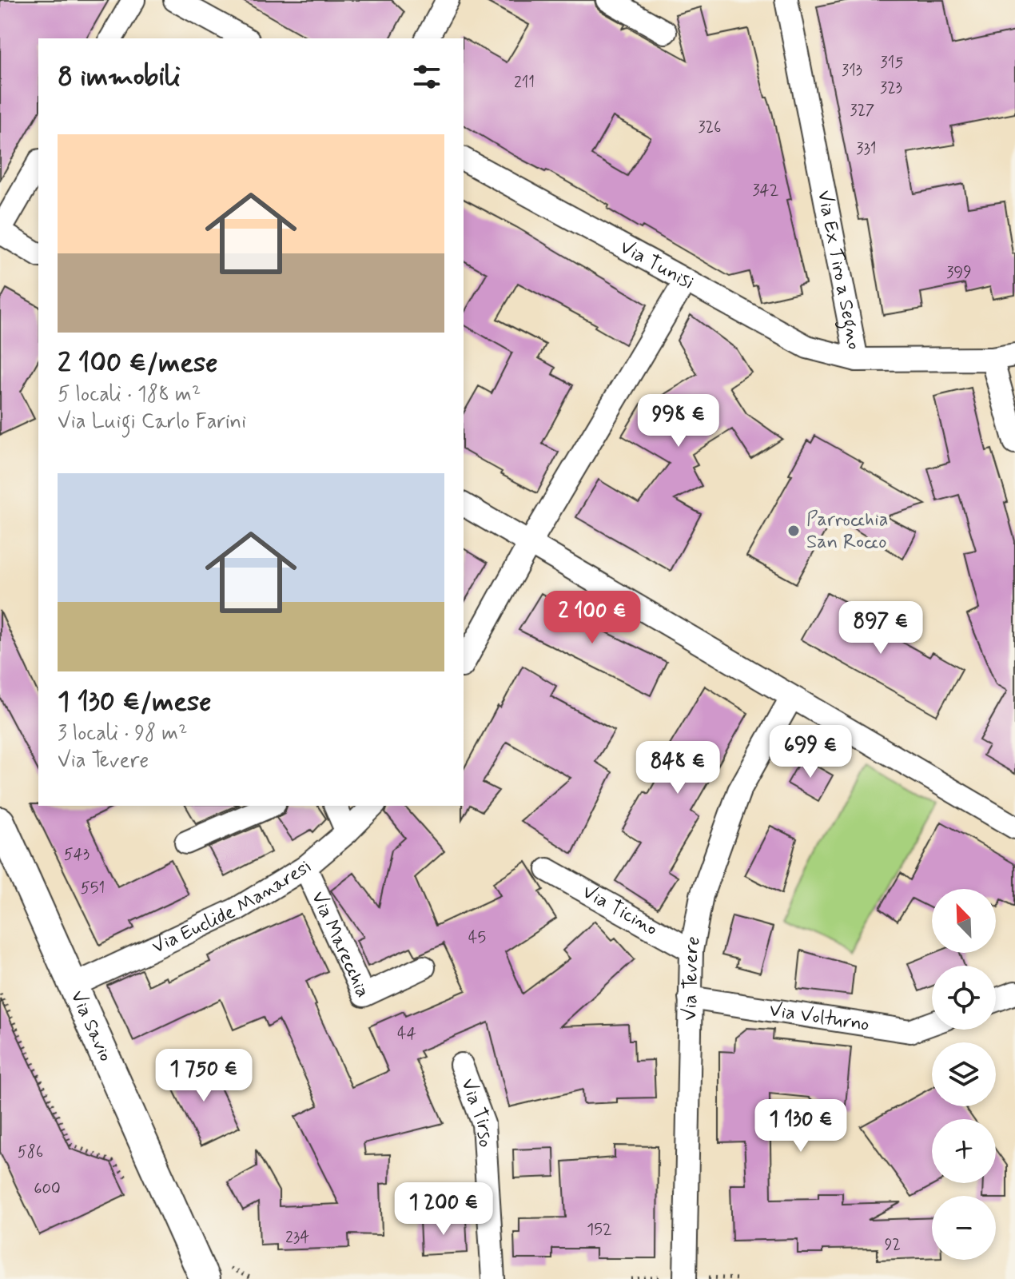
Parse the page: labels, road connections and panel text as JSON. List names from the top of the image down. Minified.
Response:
{"streets":{"street":["Via Tunisi","Via Ex Tiro a Segno","Via Euclide Manaresi","Via Ticino","Via Marecchia","Via Tevere","Via Volturno","Via Savio","Via Tirso"]},"crossings":[["Via Tunisi","Via Ex Tiro a Segno"],["Via Euclide Manaresi","Via Marecchia"],["Via Euclide Manaresi","Via Savio"],["Via Ticino","Via Tevere"],["Via Tevere","Via Volturno"]],"places":["Parrocchia San Rocco"],"house_numbers":["315","313","211","323","327","326","331","342","399","543","551","45","44","586","600","152","234","92"],"north":"top left","page":{"heading":"8 immobili","list":[{"name":"2 100 €/mese","note":"5 locali · 188 m² · Via Luigi Carlo Farini"},{"name":"1 130 €/mese","note":"3 locali · 98 m² · Via Tevere"}],"price":["998 €","2 100 €","897 €","699 €","848 €","1 750 €","1 130 €","1 200 €"],"map_buttons":["+","−"]}}
